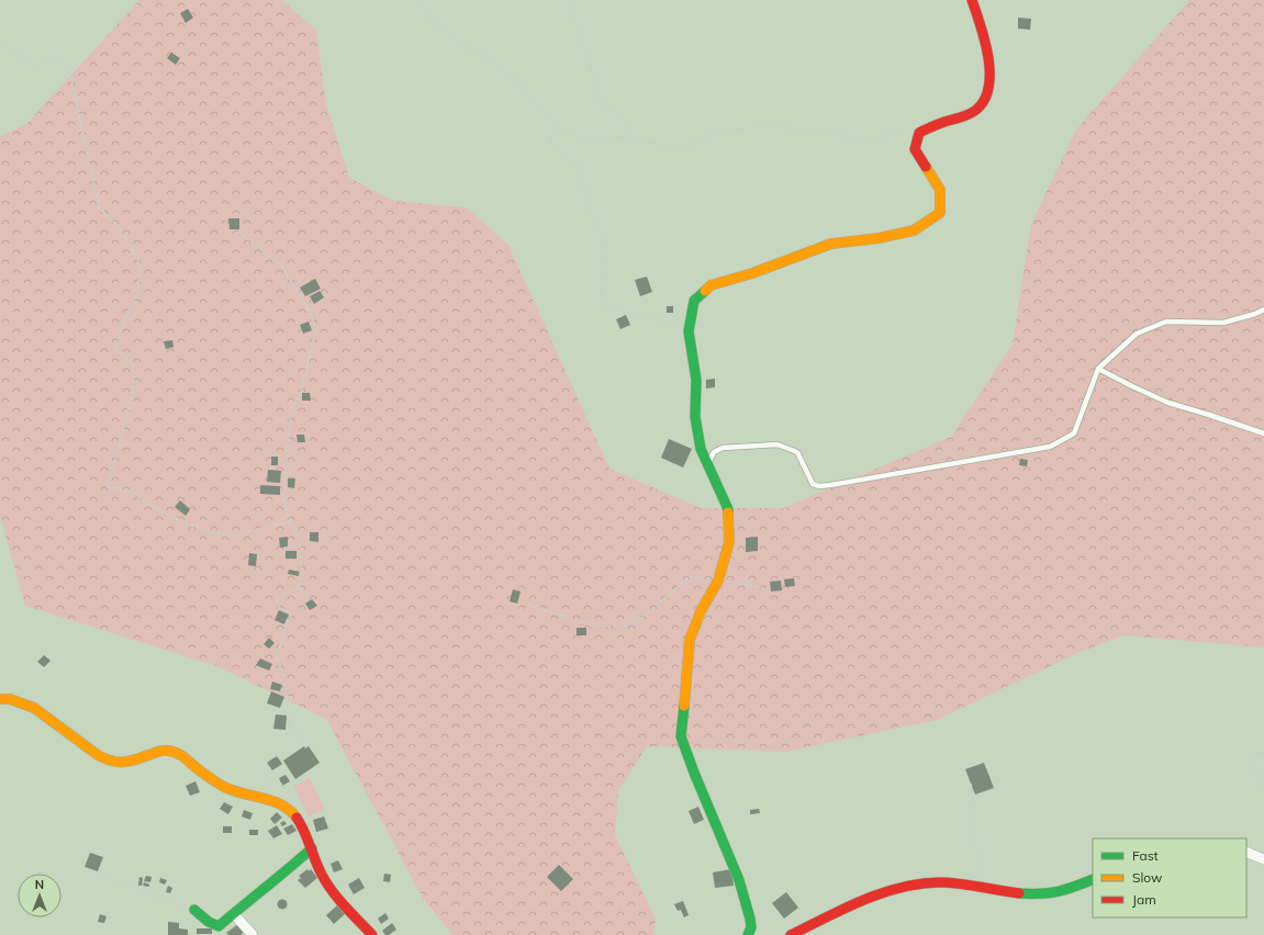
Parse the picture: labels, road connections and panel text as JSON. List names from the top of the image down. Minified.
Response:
{"legend":["Fast","Slow","Jam"],"north":"top"}
